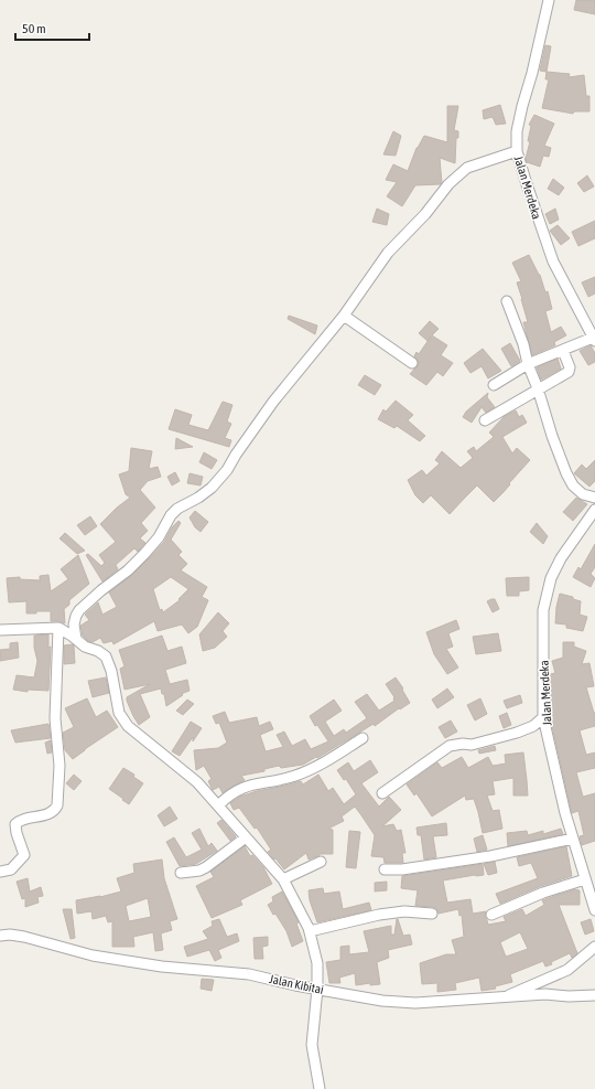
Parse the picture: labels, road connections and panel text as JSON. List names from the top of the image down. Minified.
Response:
{"streets":{"street":["Jalan Merdeka","Jalan Kibitai"]},"scale_bar":"50 m"}
